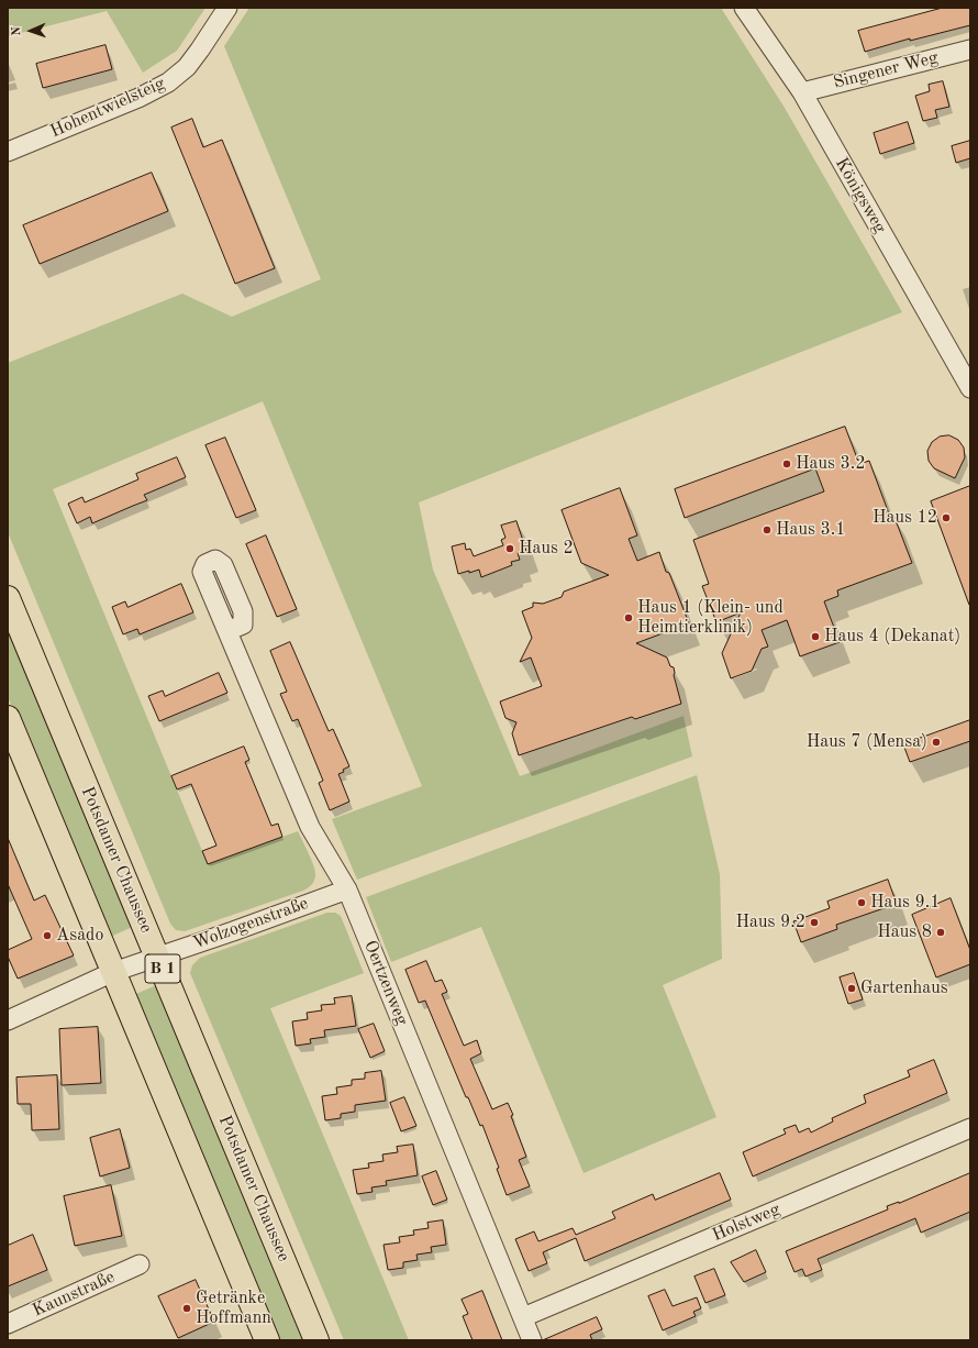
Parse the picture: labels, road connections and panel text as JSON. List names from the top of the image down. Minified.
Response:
{"streets":{"main road":["Potsdamer Chaussee","B 1"],"street":["Singener Weg","Hohentwielsteig","Königsweg","Wolzogenstraße","Oertzenweg","Holstweg","Kaunstraße"]},"crossings":[["Singener Weg","Königsweg"],["Potsdamer Chaussee","Wolzogenstraße"],["Wolzogenstraße","B 1"],["Wolzogenstraße","Oertzenweg"],["Oertzenweg","Holstweg"]],"places":["Haus 3.2","Haus 12","Haus 3.1","Haus 2","Haus 1 (Klein- und Heimtierklinik)","Haus 4 (Dekanat)","Haus 7 (Mensa)","Haus 9.1","Haus 9.2","Haus 8","Asado","Gartenhaus","Getränke Hoffmann"],"north":"left"}
